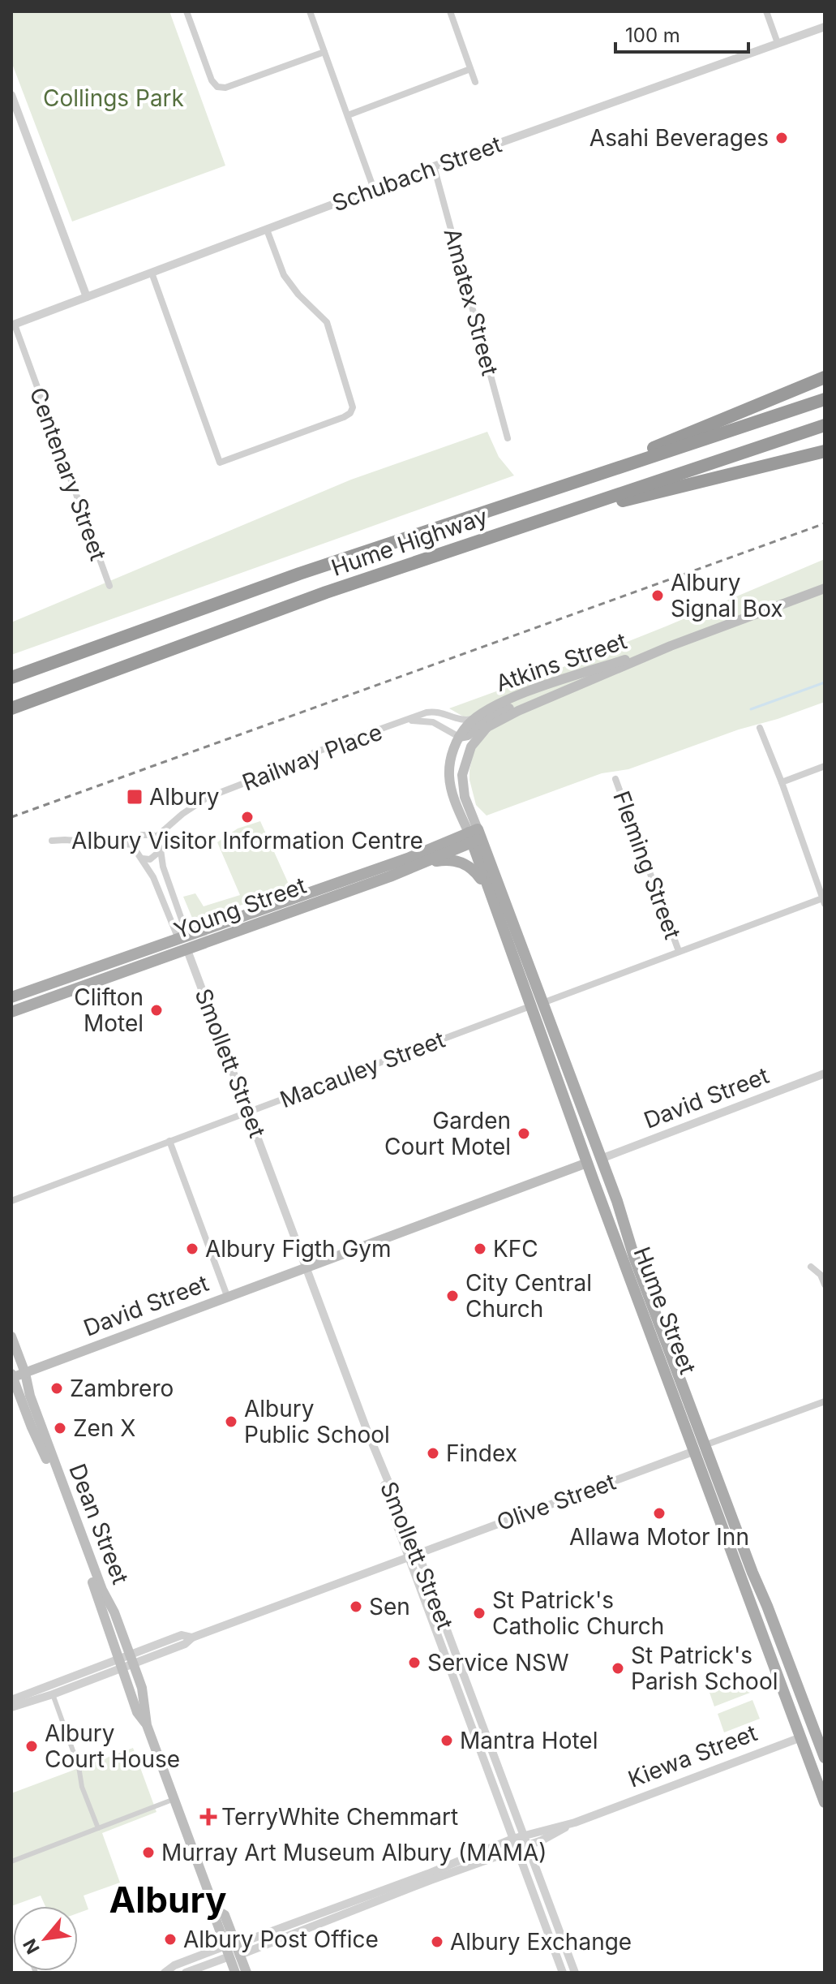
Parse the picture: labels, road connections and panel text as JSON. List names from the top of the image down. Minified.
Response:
{"streets":{"highway":["Hume Highway"],"main road":["Atkins Street","Young Street","David Street","Hume Street","Dean Street","Kiewa Street"],"street":["Schubach Street","Amatex Street","Centenary Street","Railway Place","Fleming Street","Smollett Street","Macauley Street","Olive Street"]},"crossings":[["Schubach Street","Amatex Street"],["Schubach Street","Centenary Street"],["Atkins Street","Railway Place"],["Atkins Street","Young Street"],["Atkins Street","Hume Street"],["Fleming Street","Macauley Street"],["Young Street","Smollett Street"],["Young Street","Hume Street"],["Smollett Street","Macauley Street"],["Smollett Street","David Street"],["Smollett Street","Olive Street"],["Smollett Street","Kiewa Street"],["Macauley Street","Hume Street"],["David Street","Hume Street"],["David Street","Dean Street"],["Hume Street","Olive Street"],["Hume Street","Kiewa Street"],["Dean Street","Kiewa Street"]],"districts":["Albury"],"parks":["Collings Park"],"places":{"other":["Asahi Beverages","Albury Signal Box","Albury Visitor Information Centre","Clifton Motel","Garden Court Motel","Albury Figth Gym","KFC","City Central Church","Zambrero","Albury Public School","Zen X","Findex","Allawa Motor Inn","Sen","St Patrick's Catholic Church","Service NSW","St Patrick's Parish School","Mantra Hotel","Albury Court House","Murray Art Museum Albury (MAMA)","Albury Post Office","Albury Exchange"],"transit":["Albury"],"health":["TerryWhite Chemmart"]},"scale_bar":"100 m","north":"bottom left"}
